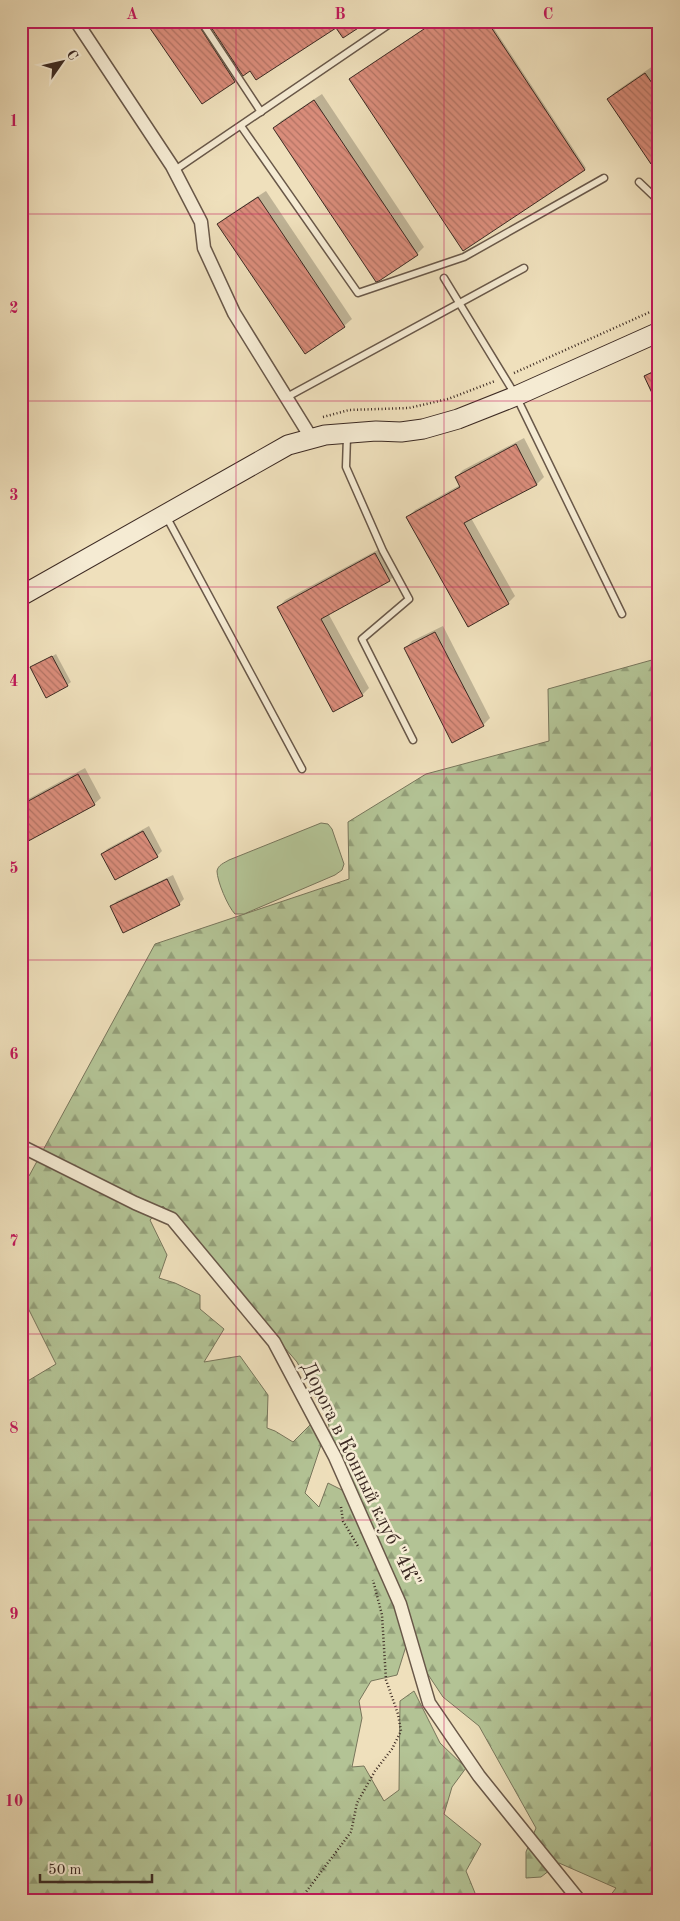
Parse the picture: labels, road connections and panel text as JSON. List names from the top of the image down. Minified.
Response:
{"streets":{"street":["Дорога в Конный клуб \"4К\""]},"scale_bar":"50 m","north":"top right","grid":{"columns":["A","B","C"],"rows":["1","2","3","4","5","6","7","8","9","10"]}}
